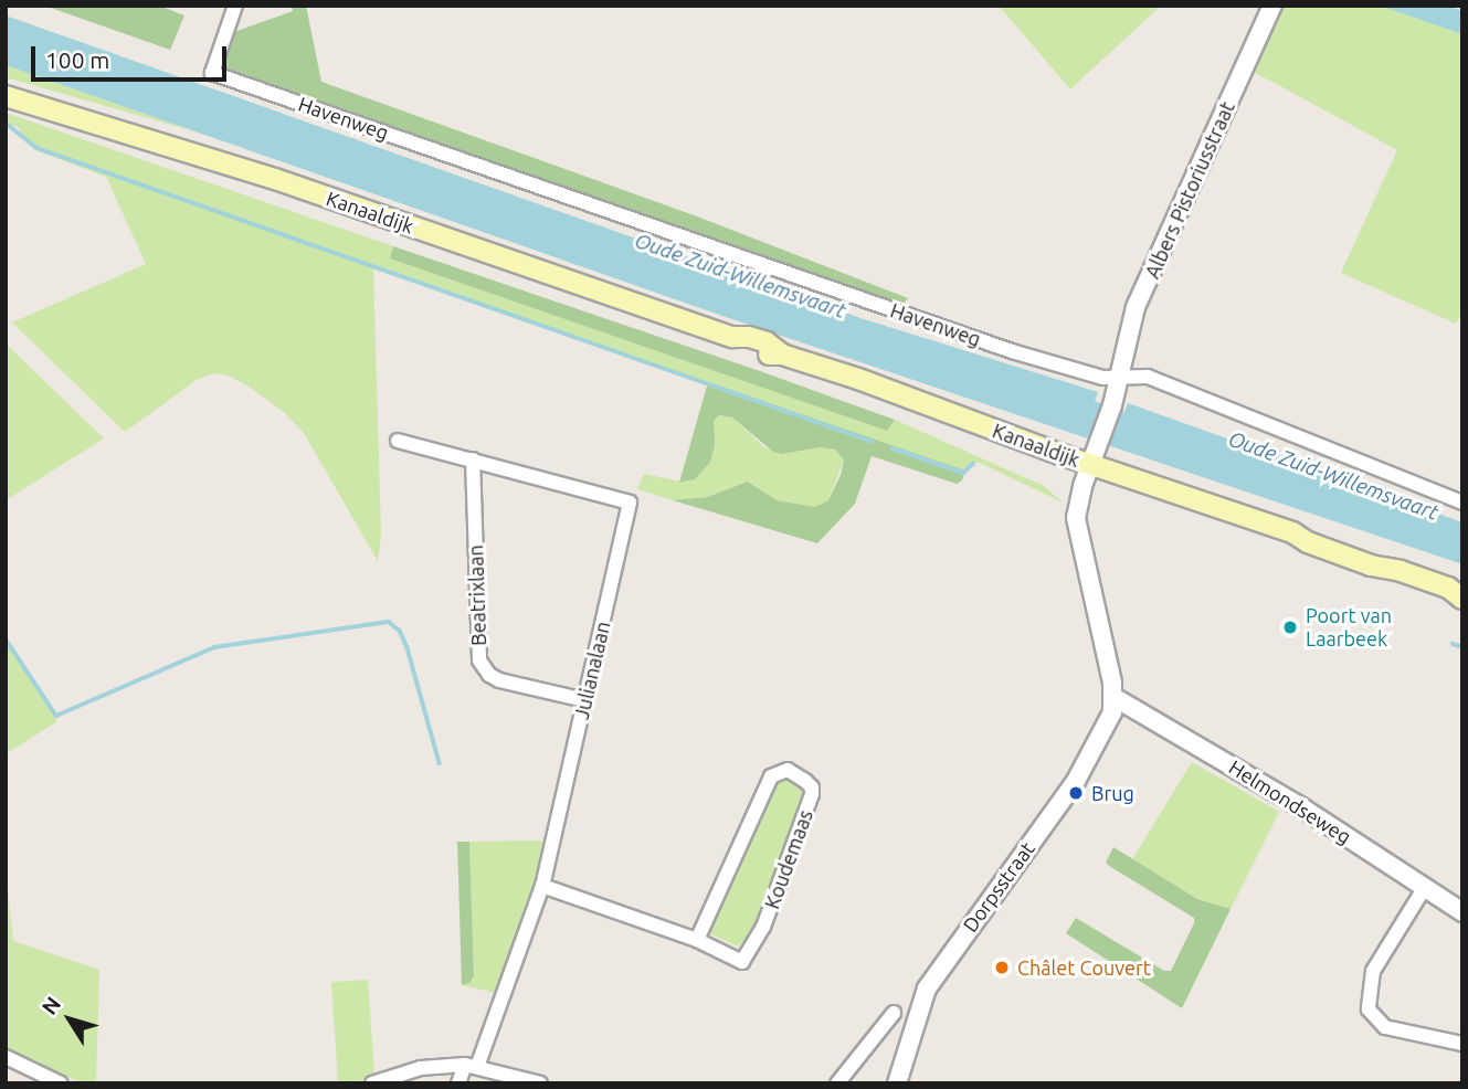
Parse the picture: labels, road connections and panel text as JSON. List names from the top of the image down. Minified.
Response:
{"streets":{"main road":["Kanaaldijk"],"street":["Havenweg","Albers Pistoriusstraat","Beatrixlaan","Julianalaan","Helmondseweg","Koudemaas","Dorpsstraat"]},"crossings":[["Havenweg","Albers Pistoriusstraat"],["Albers Pistoriusstraat","Kanaaldijk"],["Albers Pistoriusstraat","Helmondseweg"],["Albers Pistoriusstraat","Dorpsstraat"],["Beatrixlaan","Julianalaan"],["Julianalaan","Koudemaas"],["Helmondseweg","Dorpsstraat"]],"water":["Oude Zuid-Willemsvaart"],"places":["Poort van Laarbeek","Brug","Châlet Couvert"],"scale_bar":"100 m","north":"top left"}
